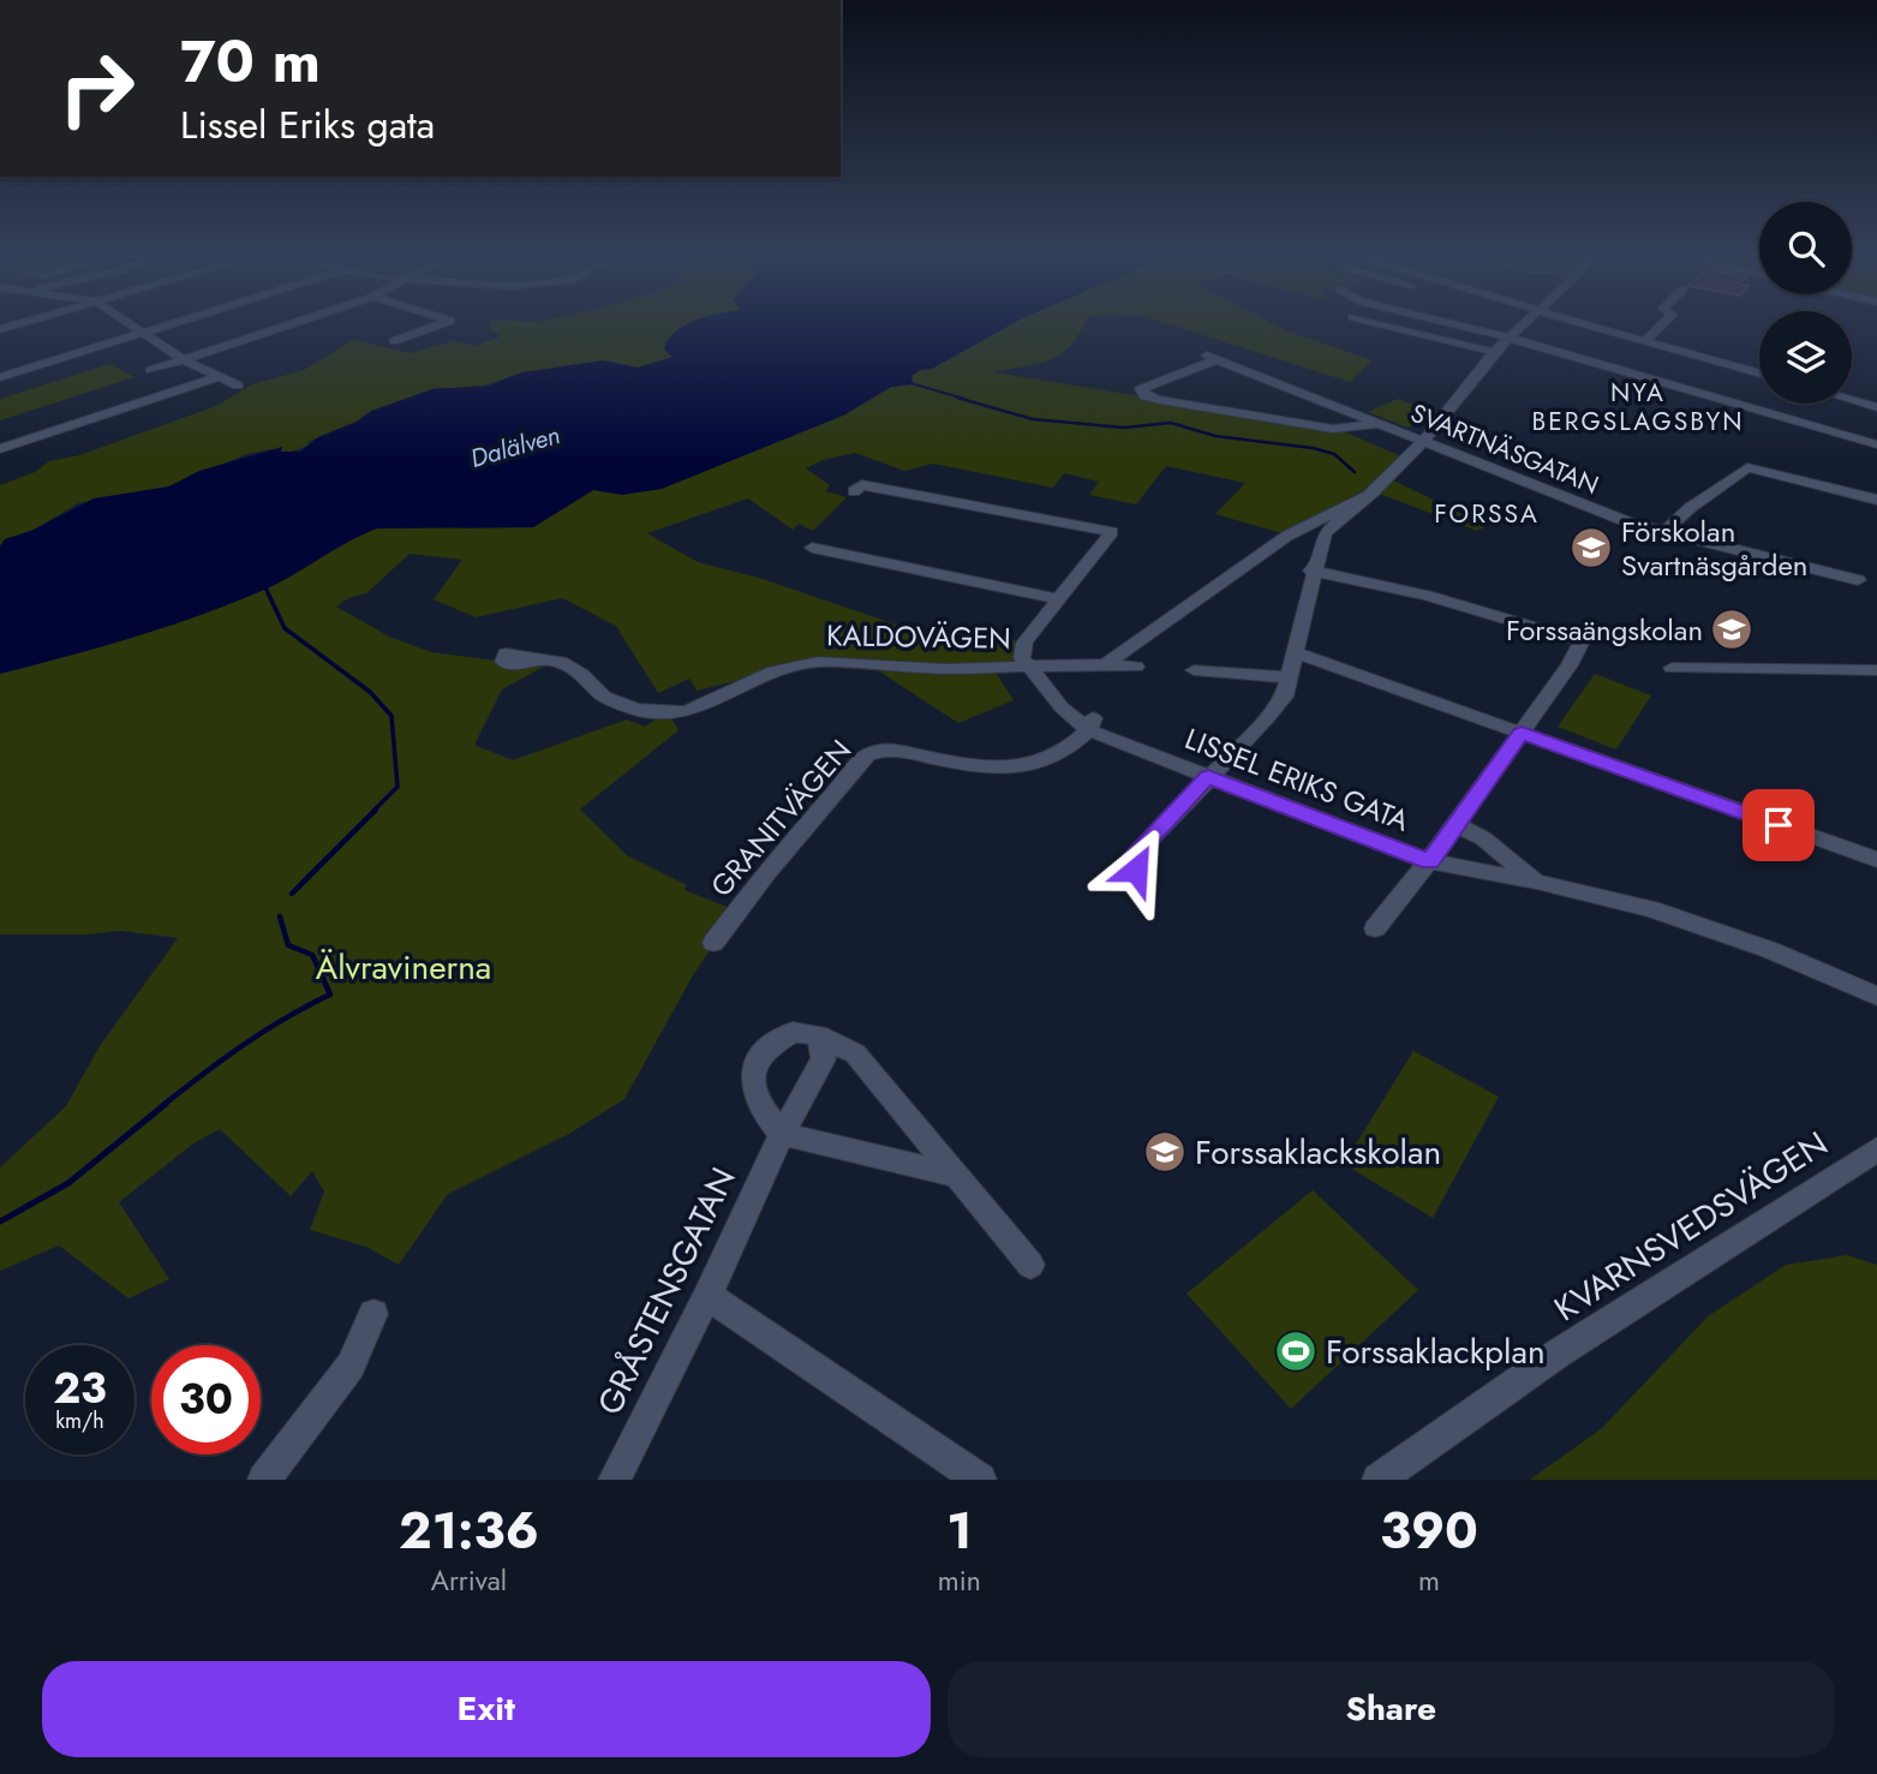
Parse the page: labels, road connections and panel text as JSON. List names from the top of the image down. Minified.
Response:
{"streets":{"street":["SVARTNÄSGATAN","KALDOVÄGEN","LISSEL ERIKS GATA","GRANITVÄGEN","KVARNSVEDSVÄGEN","GRÅSTENSGATAN"]},"crossings":[["LISSEL ERIKS GATA","GRANITVÄGEN"]],"districts":["NYA BERGSLAGSBYN","FORSSA"],"water":["Dalälven"],"parks":["Älvravinerna"],"places":{"school or university":["Förskolan Svartnäsgården","Forssaängskolan","Forssaklackskolan"],"sports":["Forssaklackplan"]},"page":{"turn":["70 m","Lissel Eriks gata"],"speed":"23 km/h","limit":"30","eta":["21:36","Arrival","1","min","390","m"],"buttons":["Exit","Share"]}}
